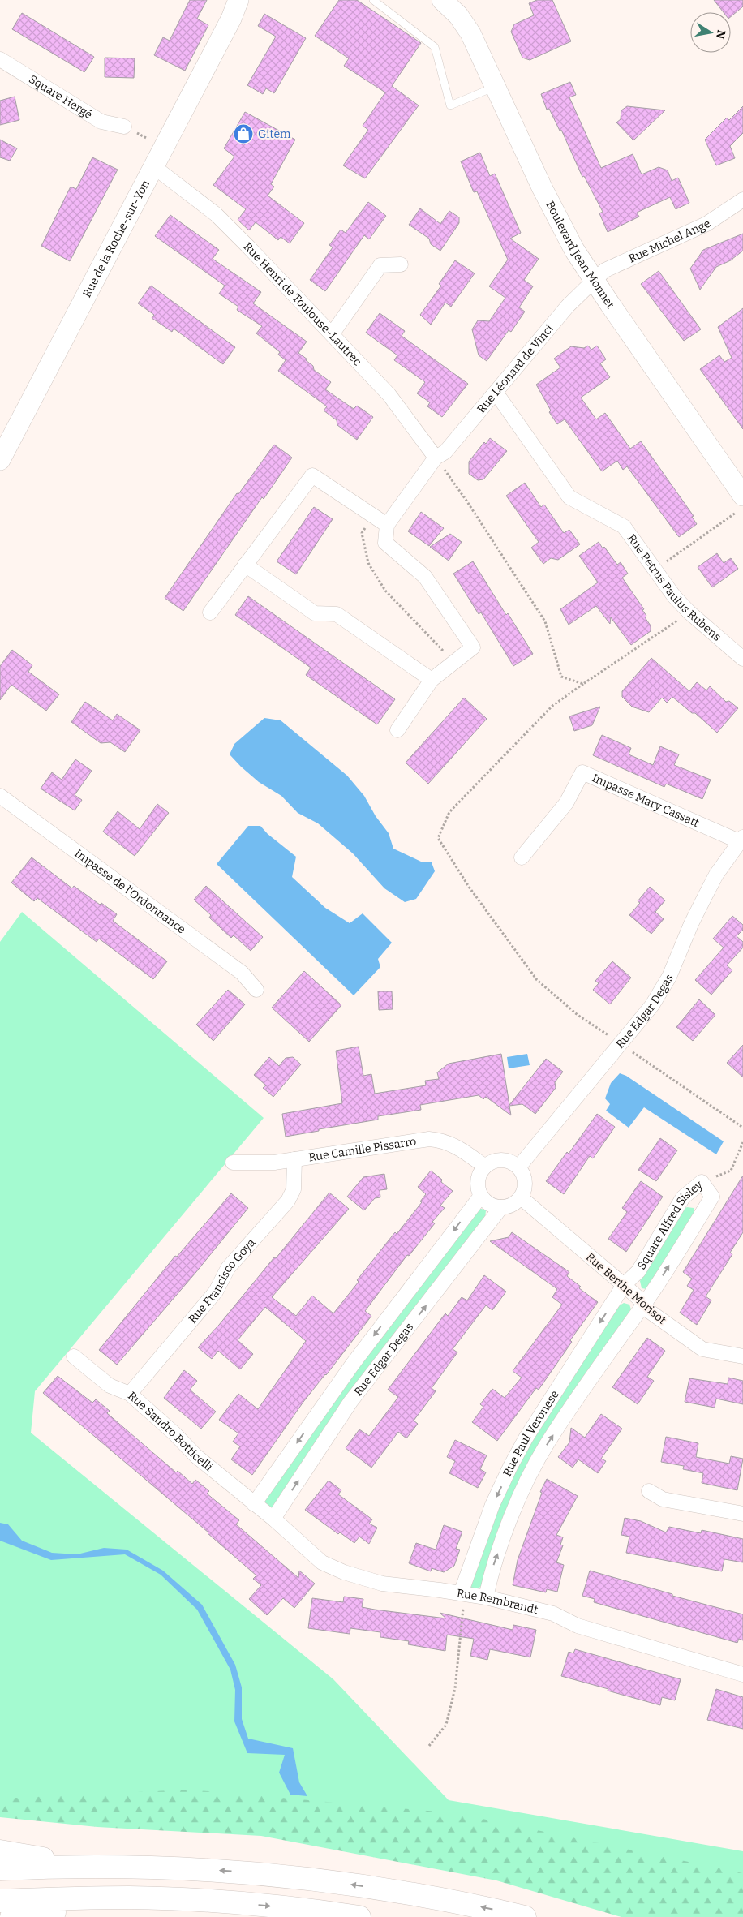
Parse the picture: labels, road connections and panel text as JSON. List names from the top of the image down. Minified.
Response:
{"streets":{"main road":["Rue de la Roche-sur-Yon","Boulevard Jean Monnet"],"street":["Square Hergé","Rue Michel Ange","Rue Henri de Toulouse-Lautrec","Rue Léonard de Vinci","Rue Petrus Paulus Rubens","Impasse Mary Cassatt","Impasse de l'Ordonnance","Rue Edgar Degas","Rue Camille Pissarro","Square Alfred Sisley","Rue Francisco Goya","Rue Berthe Morisot","Rue Sandro Botticelli","Rue Paul Veronese","Rue Rembrandt"]},"crossings":[["Rue de la Roche-sur-Yon","Rue Henri de Toulouse-Lautrec"],["Rue Michel Ange","Boulevard Jean Monnet"],["Rue Michel Ange","Rue Léonard de Vinci"],["Boulevard Jean Monnet","Rue Léonard de Vinci"],["Rue Henri de Toulouse-Lautrec","Rue Léonard de Vinci"],["Rue Léonard de Vinci","Rue Petrus Paulus Rubens"],["Impasse Mary Cassatt","Rue Edgar Degas"],["Rue Edgar Degas","Rue Camille Pissarro"],["Rue Edgar Degas","Rue Berthe Morisot"],["Rue Edgar Degas","Rue Sandro Botticelli"],["Rue Edgar Degas","Rue Rembrandt"],["Rue Camille Pissarro","Rue Francisco Goya"],["Rue Camille Pissarro","Rue Berthe Morisot"],["Square Alfred Sisley","Rue Berthe Morisot"],["Square Alfred Sisley","Rue Paul Veronese"],["Rue Francisco Goya","Rue Sandro Botticelli"],["Rue Berthe Morisot","Rue Paul Veronese"],["Rue Sandro Botticelli","Rue Rembrandt"],["Rue Paul Veronese","Rue Rembrandt"]],"places":{"shop":["Gitem"]},"north":"right"}
